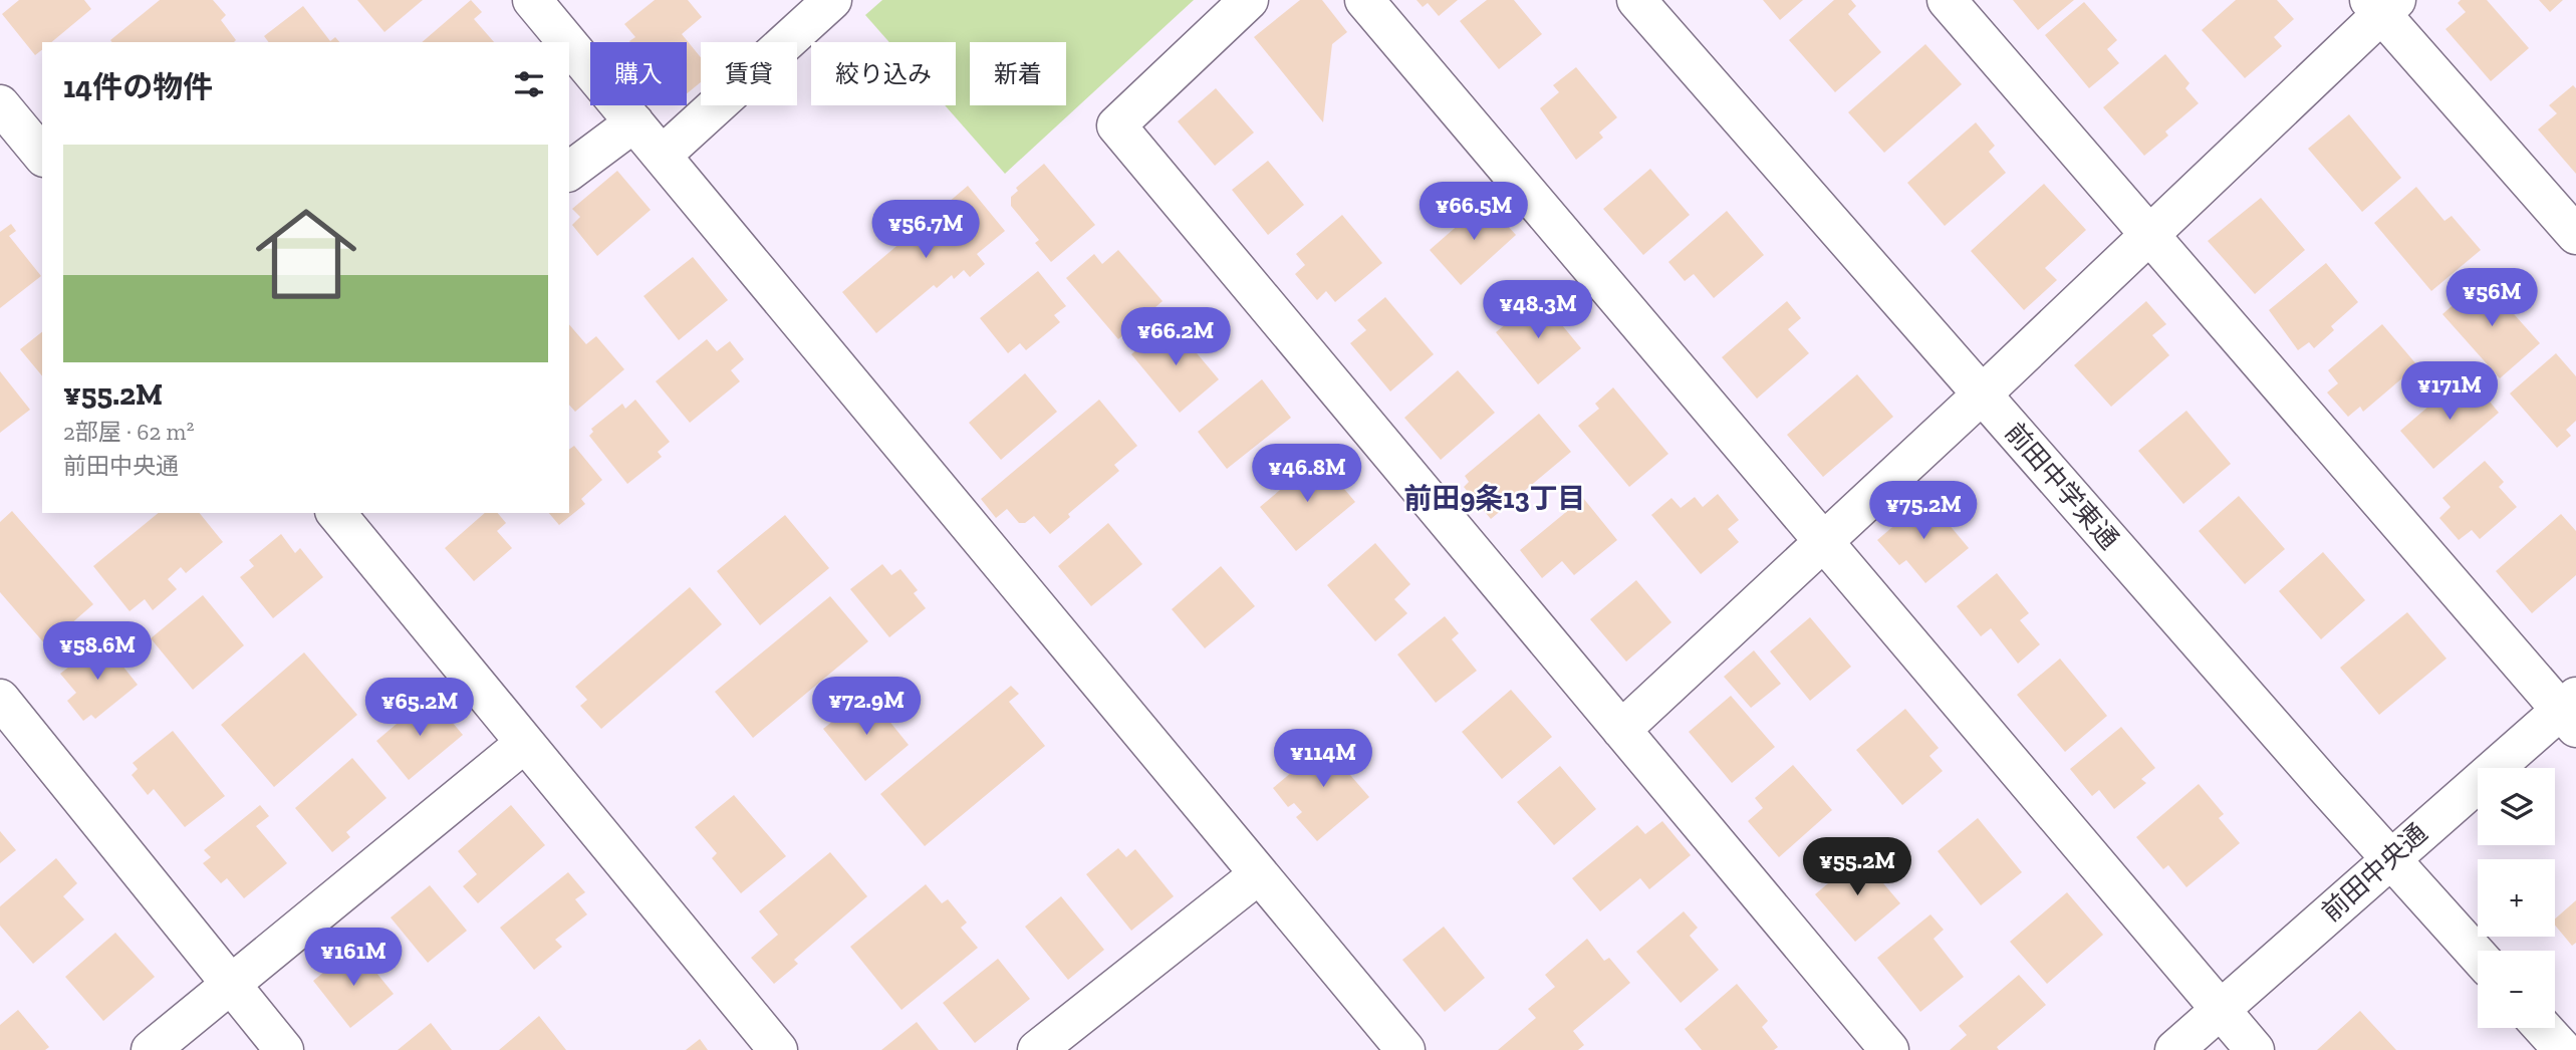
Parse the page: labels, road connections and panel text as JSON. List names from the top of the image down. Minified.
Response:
{"streets":{"street":["前田中学東通","前田中央通"]},"crossings":[["前田中学東通","前田中央通"]],"districts":["前田9条13丁目"],"page":{"chip":["購入","賃貸","絞り込み","新着"],"heading":"14件の物件","list":[{"name":"¥55.2M","note":"2部屋 · 62 m² · 前田中央通"}],"price":["¥66.5M","¥56.7M","¥56M","¥48.3M","¥66.2M","¥171M","¥46.8M","¥75.2M","¥58.6M","¥72.9M","¥65.2M","¥114M","¥55.2M","¥161M"],"map_buttons":["+","−"]}}
